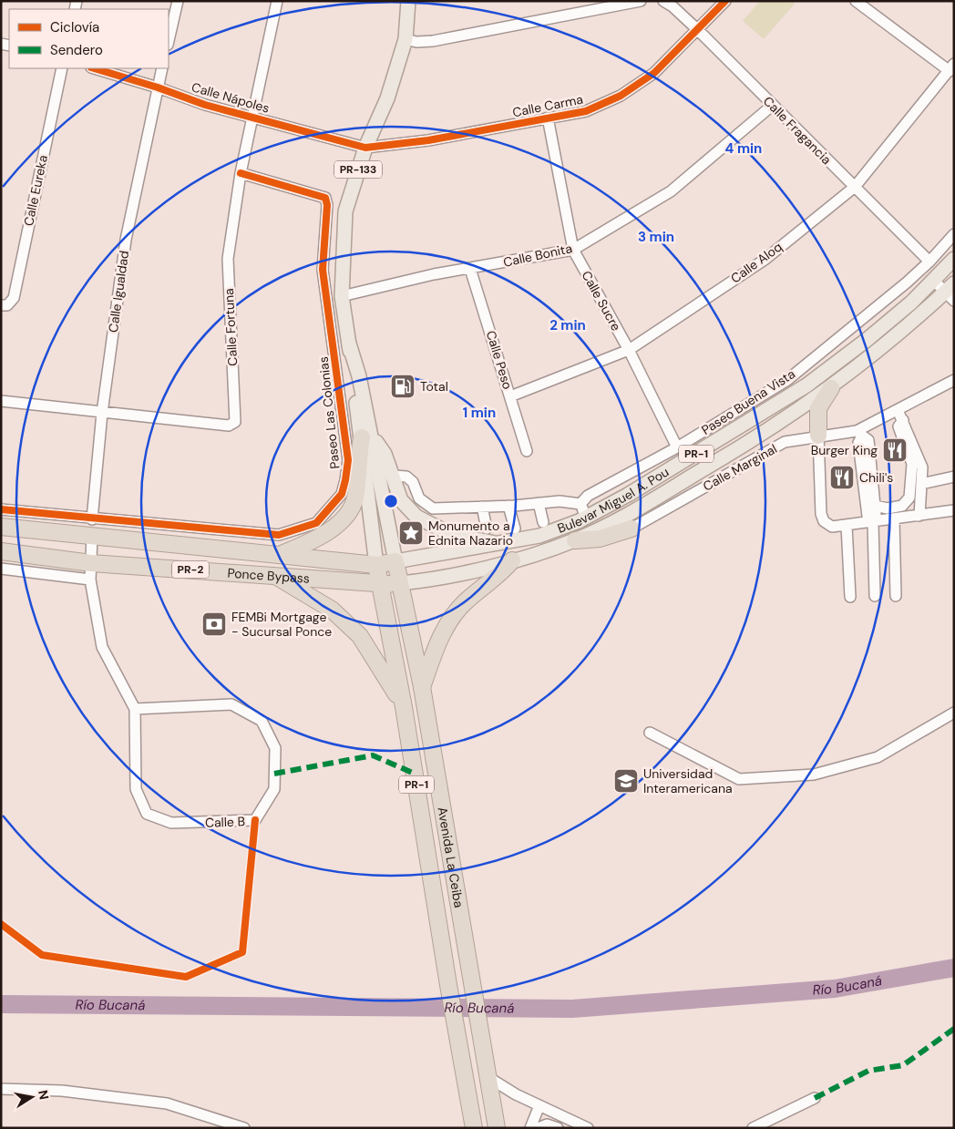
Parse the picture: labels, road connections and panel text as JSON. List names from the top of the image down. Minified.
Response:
{"streets":{"highway":["PR-1","PR-2","Ponce Bypass","Avenida La Ceiba"],"main road":["PR-133","Bulevar Miguel A. Pou"],"street":["Calle Nápoles","Calle Carma","Calle Fragancia","Calle Eureka","Calle Bonita","Calle Aloq","Calle Igualdad","Calle Sucre","Calle Fortuna","Calle Peso","Paseo Buena Vista","Paseo Las Colonias","Calle Marginal","Calle B"]},"crossings":[["Calle Nápoles","Calle Carma"],["Calle Nápoles","PR-133"],["Calle Nápoles","Calle Igualdad"],["Calle Nápoles","Calle Fortuna"],["Calle Carma","Calle Fragancia"],["Calle Carma","PR-133"],["Calle Carma","Calle Sucre"],["Calle Fragancia","Calle Bonita"],["Calle Fragancia","Calle Aloq"],["Calle Fragancia","Paseo Buena Vista"],["PR-133","Calle Bonita"],["PR-133","Bulevar Miguel A. Pou"],["PR-133","Ponce Bypass"],["PR-133","Avenida La Ceiba"],["Calle Bonita","Calle Sucre"],["Calle Bonita","Calle Peso"],["Calle Aloq","Calle Sucre"],["Calle Aloq","Calle Peso"],["Calle Igualdad","Calle Fortuna"],["Calle Igualdad","Paseo Las Colonias"],["Calle Sucre","Paseo Buena Vista"],["Calle Fortuna","Paseo Las Colonias"],["Bulevar Miguel A. Pou","Ponce Bypass"],["Bulevar Miguel A. Pou","Avenida La Ceiba"],["Ponce Bypass","Calle B"],["Ponce Bypass","Avenida La Ceiba"]],"water":["Río Bucaná"],"places":{"fuel station":["Total"],"restaurant":["Burger King","Chili's"],"place":["Monumento a Ednita Nazario"],"bank":["FEMBi Mortgage - Sucursal Ponce"],"school or university":["Universidad Interamericana"]},"legend":["Ciclovía","Sendero"],"north":"right","rings":["4 min","3 min","2 min","1 min"]}
